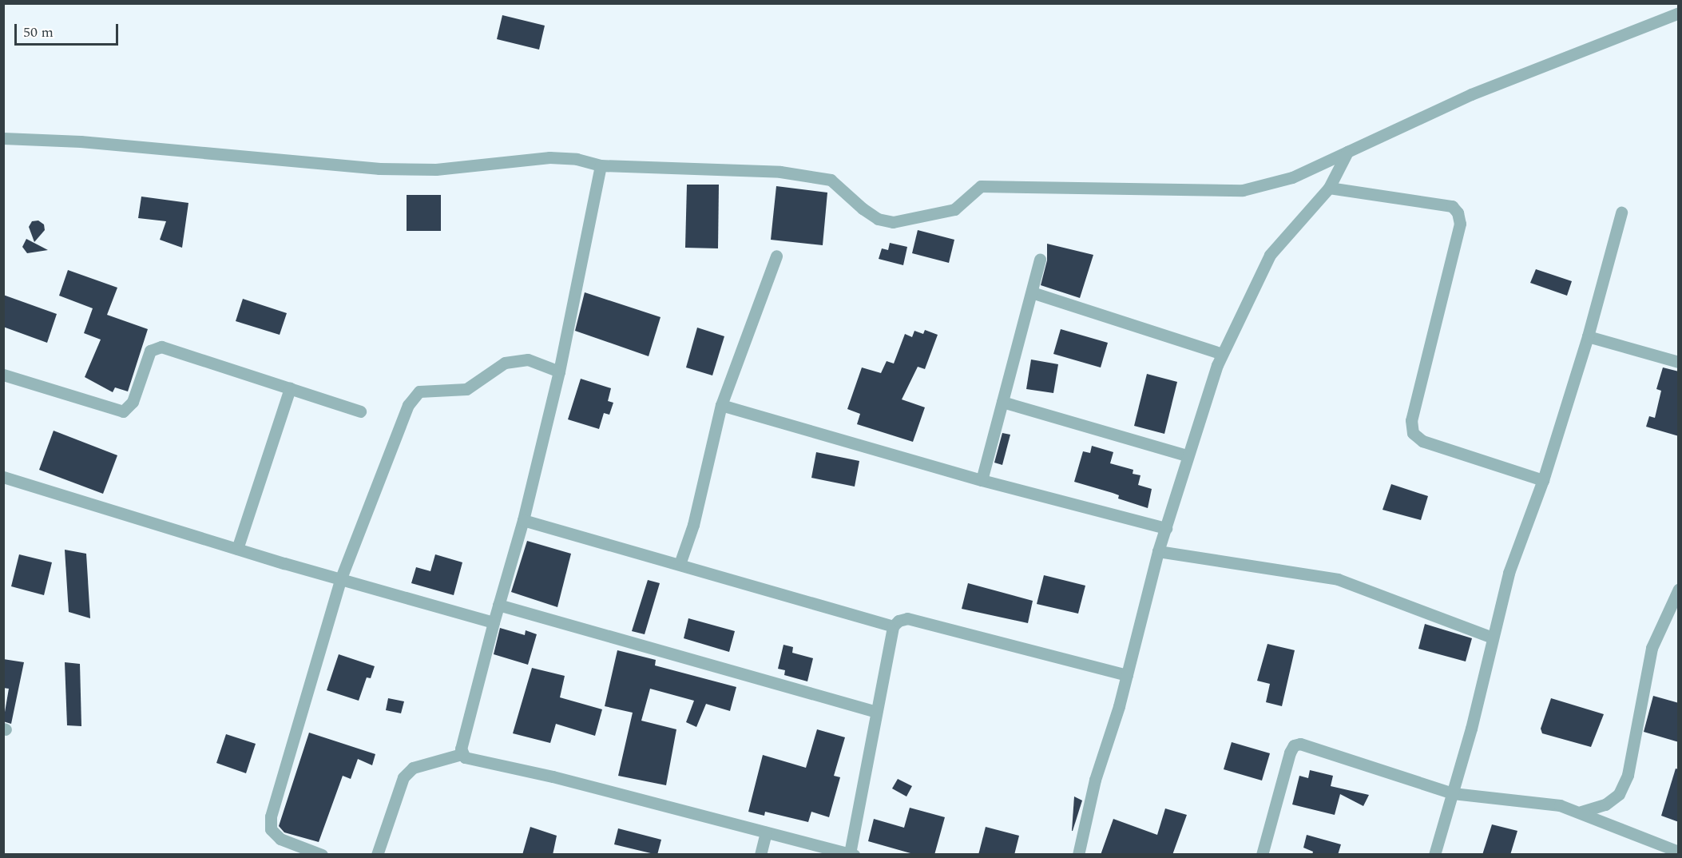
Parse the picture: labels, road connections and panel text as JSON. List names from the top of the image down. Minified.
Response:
{"scale_bar":"50 m"}
